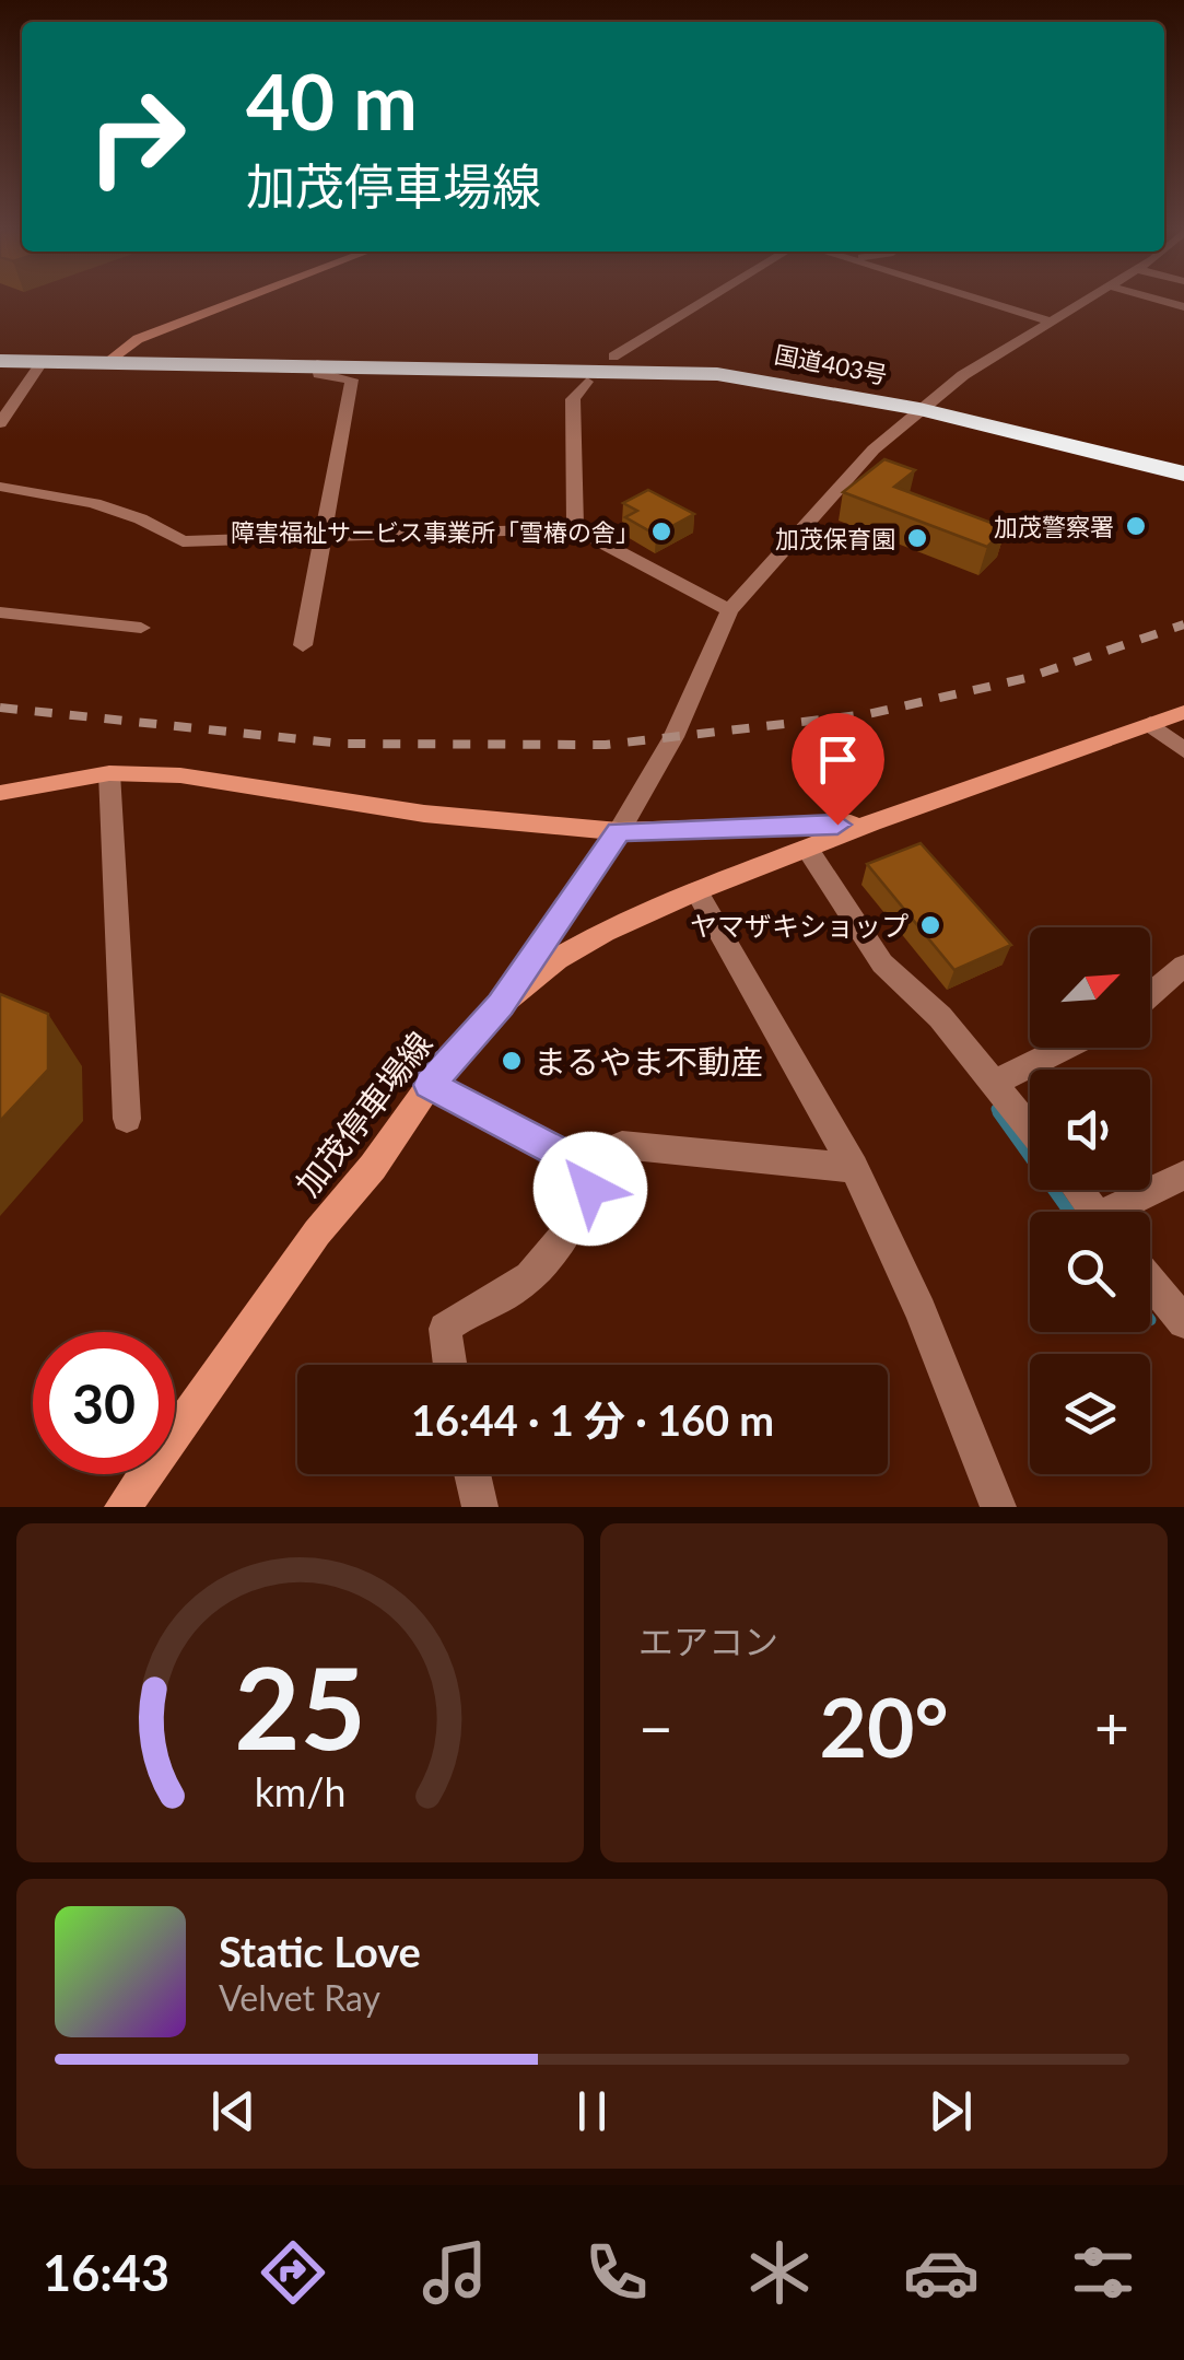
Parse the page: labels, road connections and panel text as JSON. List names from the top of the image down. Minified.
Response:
{"streets":{"highway":["国道403号"],"street":["加茂停車場線"]},"places":["加茂警察署","障害福祉サービス事業所「雪椿の舎」","加茂保育園","ヤマザキショップ","まるやま不動産"],"north":"top right","page":{"turn":["40 m","加茂停車場線"],"limit":"30","trip":"16:44 · 1 分 · 160 m","tile":"エアコン","heat":["−","20°","+"],"song":["Static Love","Velvet Ray"],"tabs":"16:43","gauge":["25","km/h"]}}
